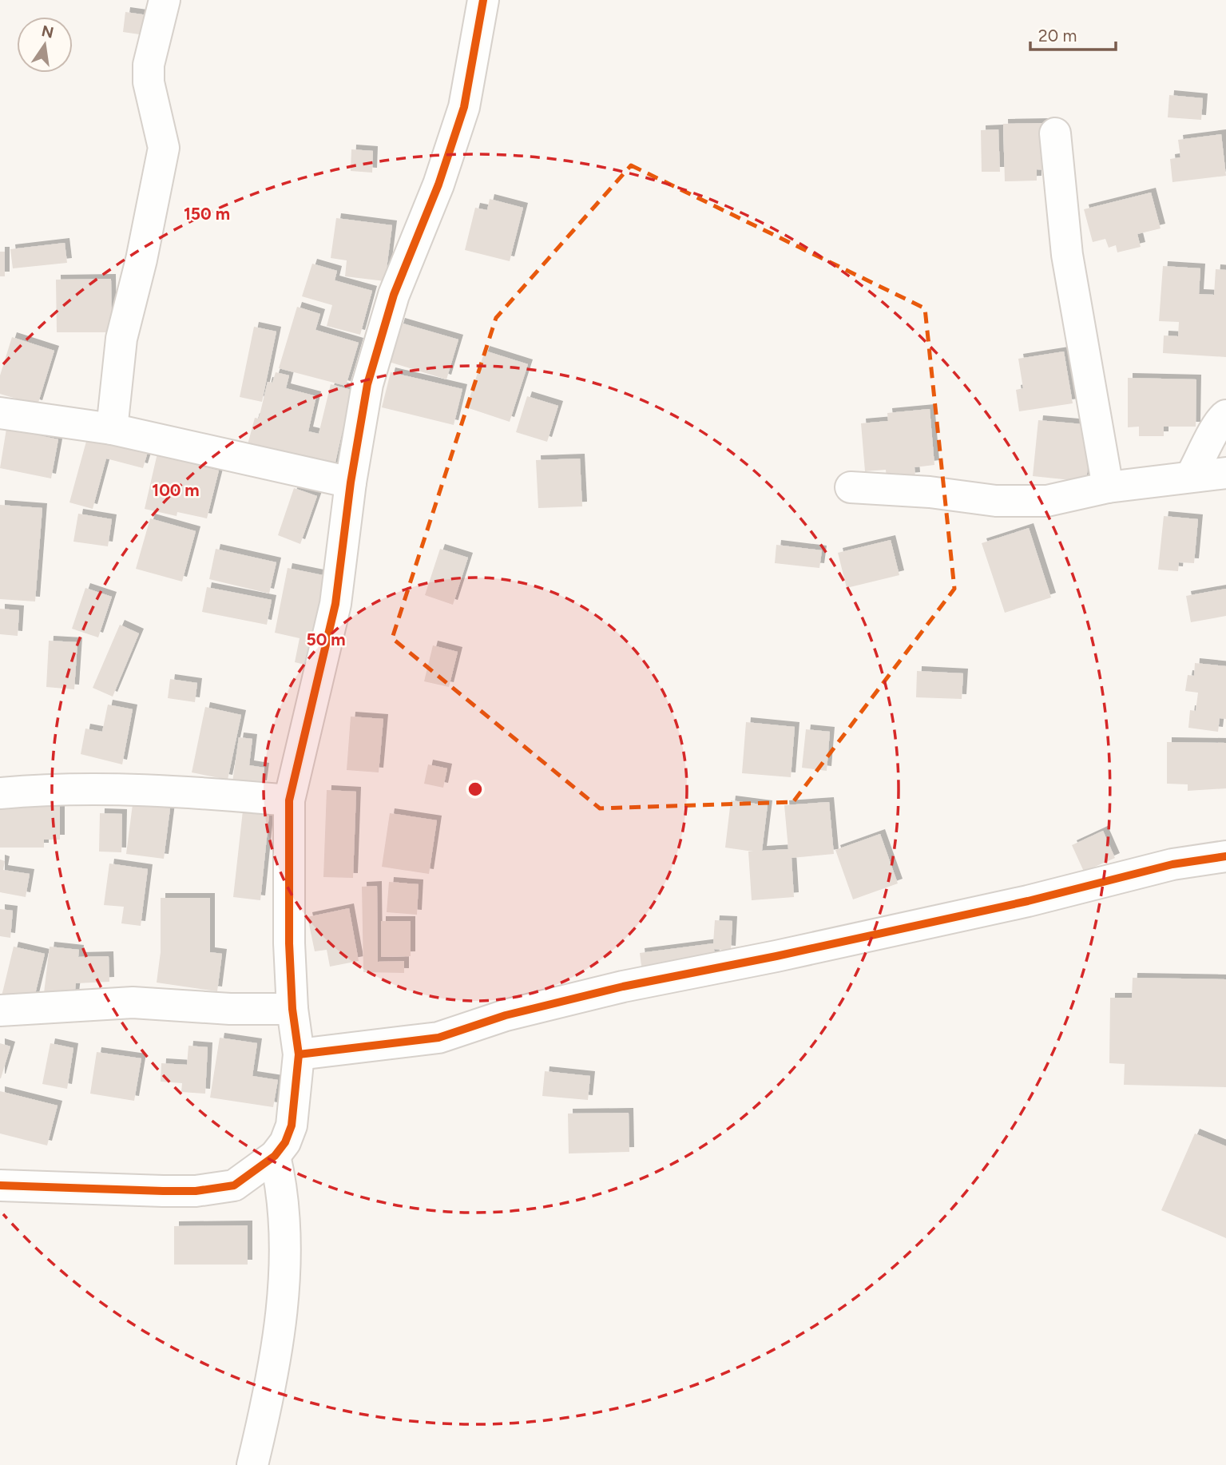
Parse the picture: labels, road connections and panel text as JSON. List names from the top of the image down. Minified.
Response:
{"scale_bar":"20 m","north":"top","rings":["150 m","100 m","50 m"]}
